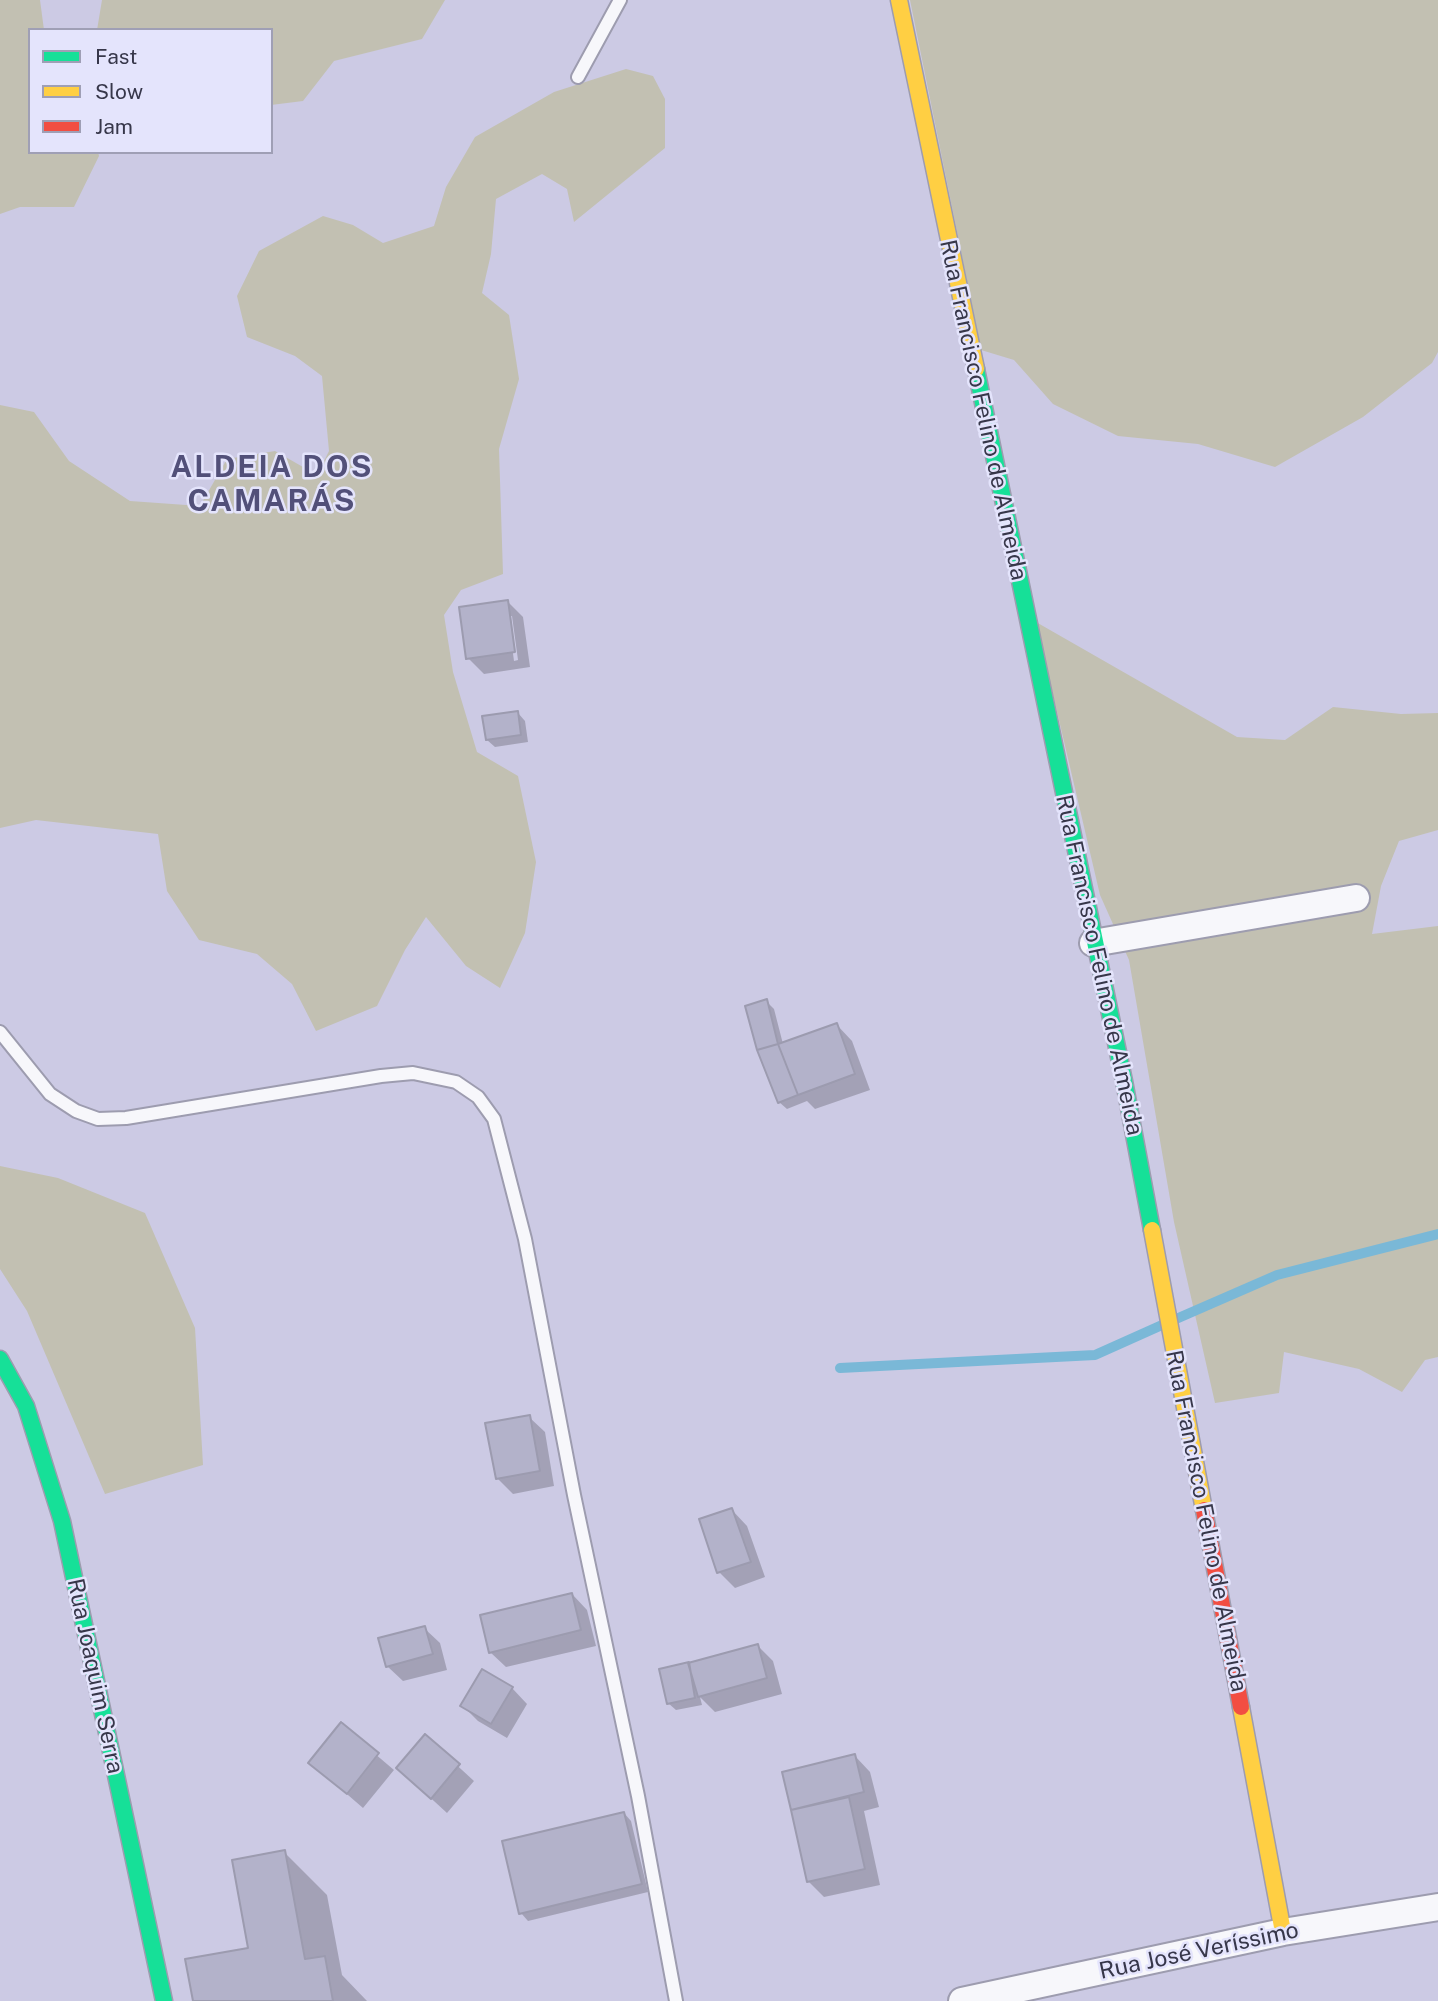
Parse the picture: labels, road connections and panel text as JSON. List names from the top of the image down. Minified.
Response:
{"streets":{"street":["Rua Francisco Felino de Almeida","Rua Joaquim Serra","Rua José Veríssimo"]},"crossings":[["Rua Francisco Felino de Almeida","Rua José Veríssimo"]],"districts":["ALDEIA DOS CAMARÁS"],"legend":["Fast","Slow","Jam"]}
